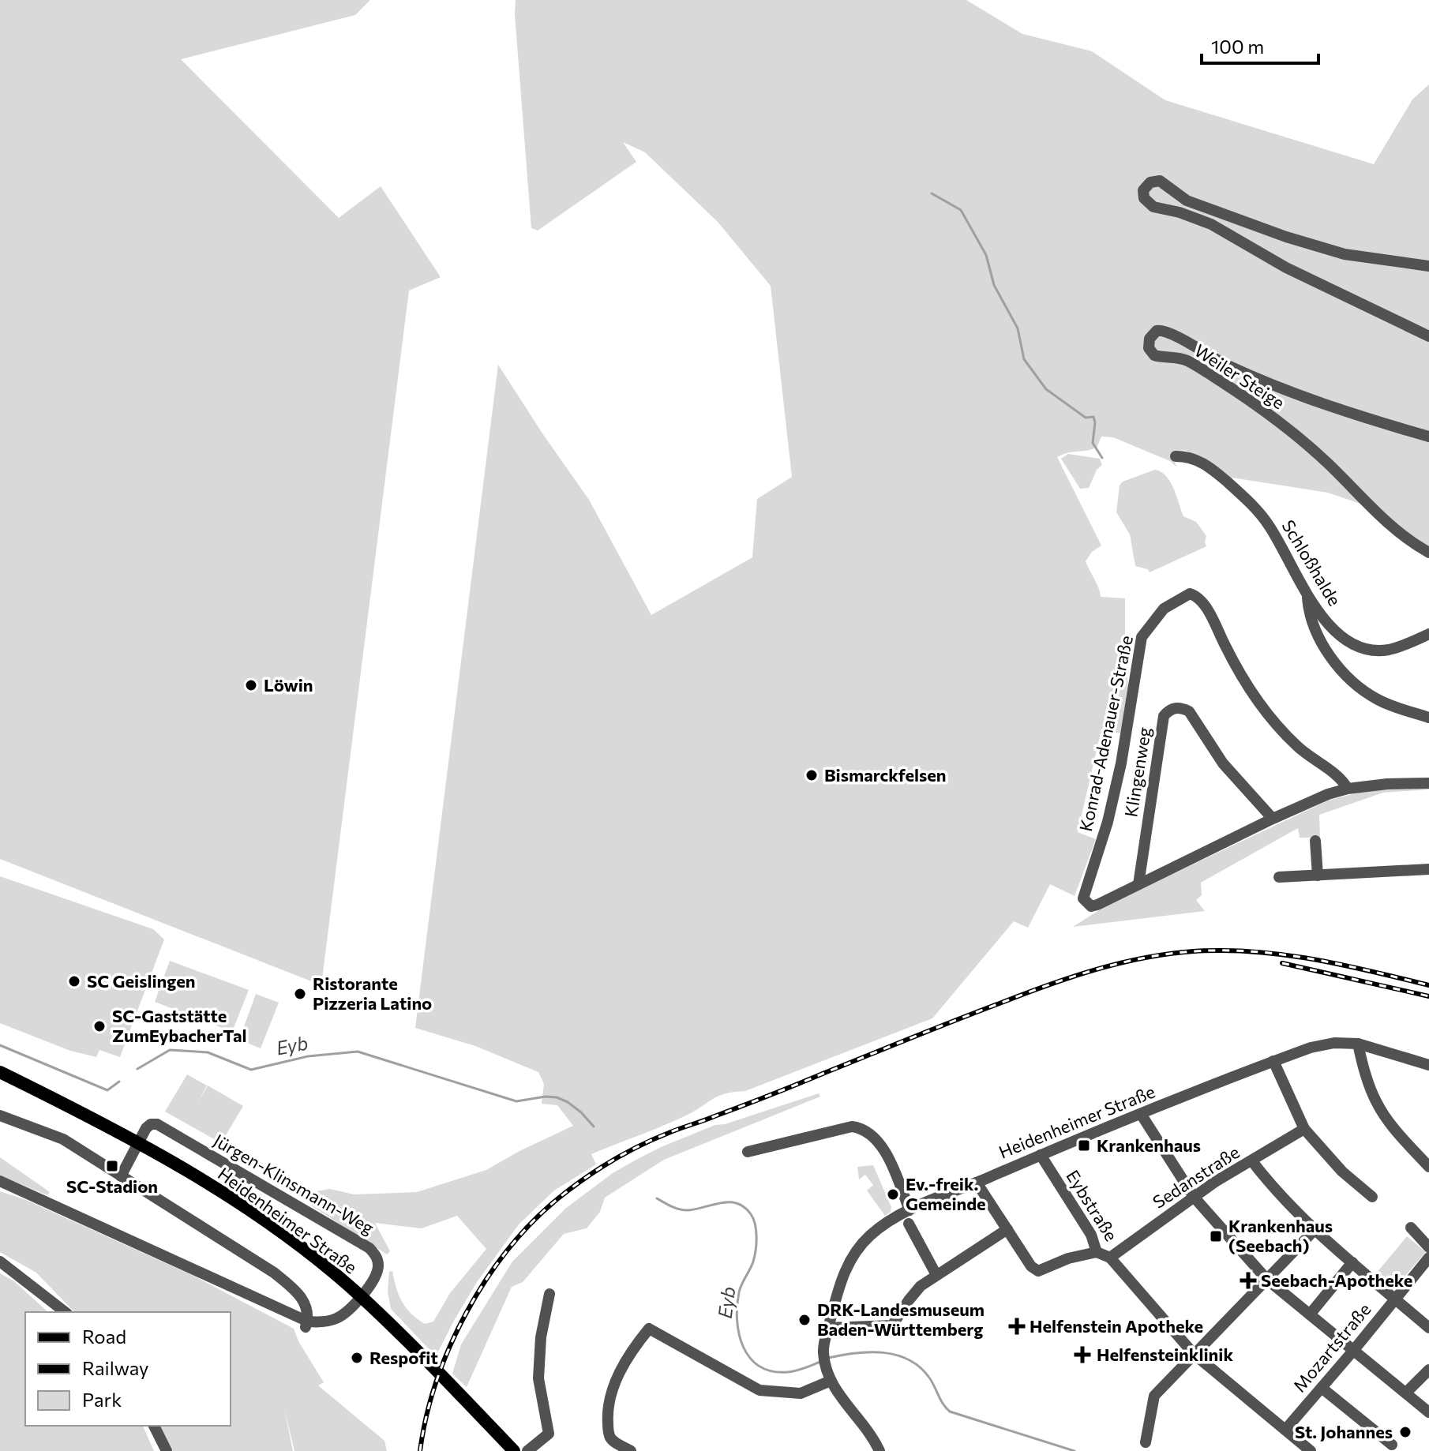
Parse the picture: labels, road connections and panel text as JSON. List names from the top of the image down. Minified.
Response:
{"streets":{"main road":["Heidenheimer Straße"],"street":["Weiler Steige","Schloßhalde","Konrad-Adenauer-Straße","Klingenweg","Sedanstraße","Jürgen-Klinsmann-Weg","Eybstraße","Mozartstraße"]},"crossings":[["Konrad-Adenauer-Straße","Klingenweg"],["Heidenheimer Straße","Jürgen-Klinsmann-Weg"],["Heidenheimer Straße","Eybstraße"],["Sedanstraße","Eybstraße"],["Eybstraße","Mozartstraße"]],"water":["Eyb"],"places":{"other":["Löwin","Bismarckfelsen","SC Geislingen","Ristorante Pizzeria Latino","SC-Gaststätte ZumEybacherTal","Ev.-freik. Gemeinde","DRK-Landesmuseum Baden-Württemberg","Respofit","St. Johannes"],"transit":["Krankenhaus","SC-Stadion","Krankenhaus (Seebach)"],"health":["Seebach-Apotheke","Helfenstein Apotheke","Helfensteinklinik"]},"legend":["Road","Railway","Park"],"scale_bar":"100 m"}
